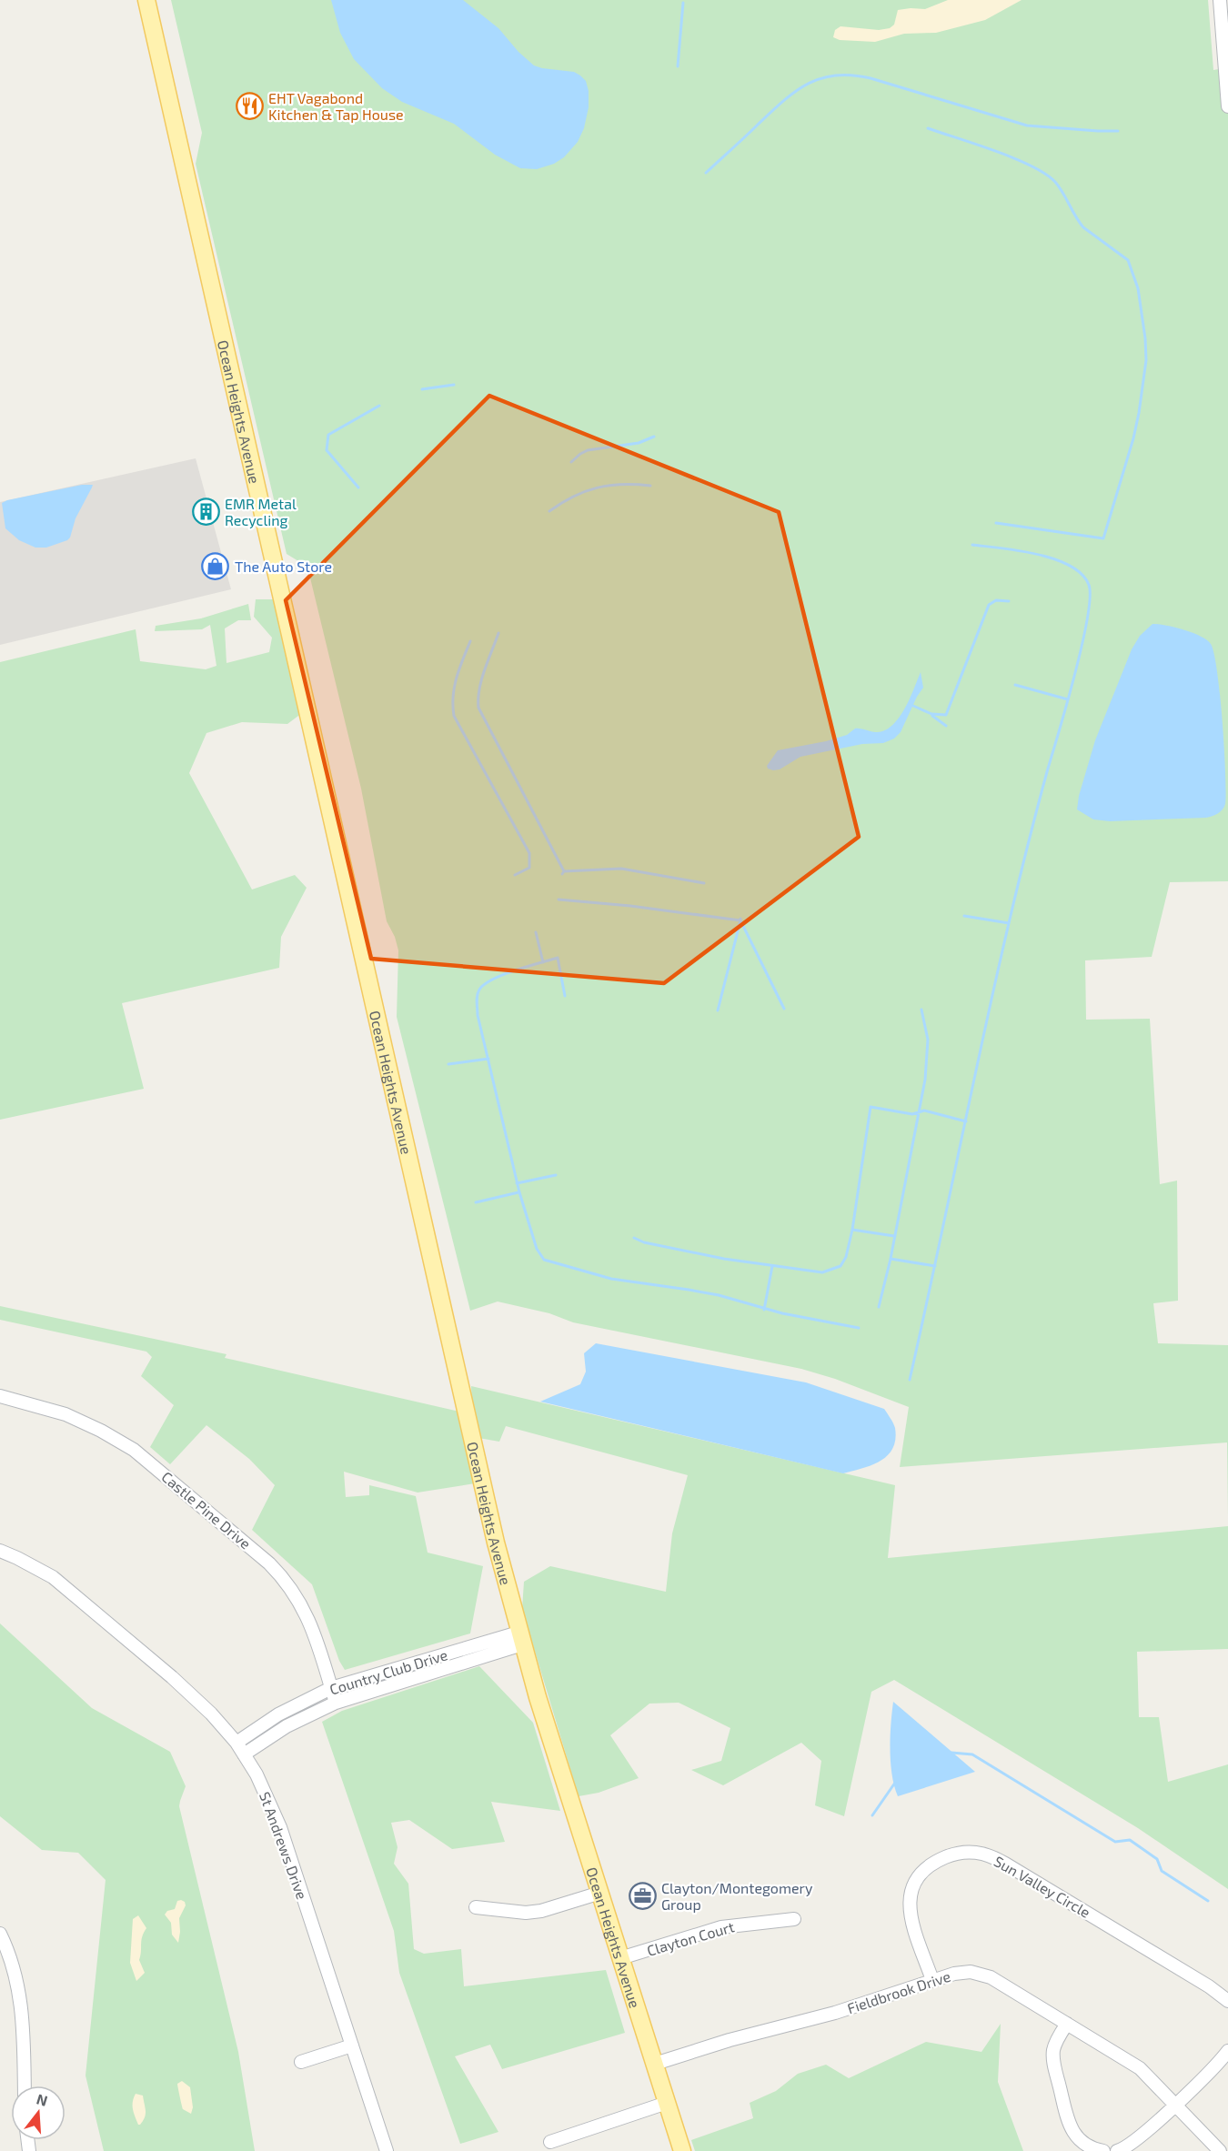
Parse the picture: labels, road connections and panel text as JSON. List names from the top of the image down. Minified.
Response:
{"streets":{"main road":["Ocean Heights Avenue"],"street":["Castle Pine Drive","Country Club Drive","St Andrews Drive","Sun Valley Circle","Clayton Court","Fieldbrook Drive"]},"crossings":[["Ocean Heights Avenue","Country Club Drive"],["Ocean Heights Avenue","Clayton Court"],["Ocean Heights Avenue","Fieldbrook Drive"],["Castle Pine Drive","Country Club Drive"],["Country Club Drive","St Andrews Drive"],["Sun Valley Circle","Fieldbrook Drive"]],"places":{"restaurant":["EHT Vagabond Kitchen & Tap House"],"building":["EMR Metal Recycling"],"shop":["The Auto Store"],"office":["Clayton/Montegomery Group"]},"north":"top"}
